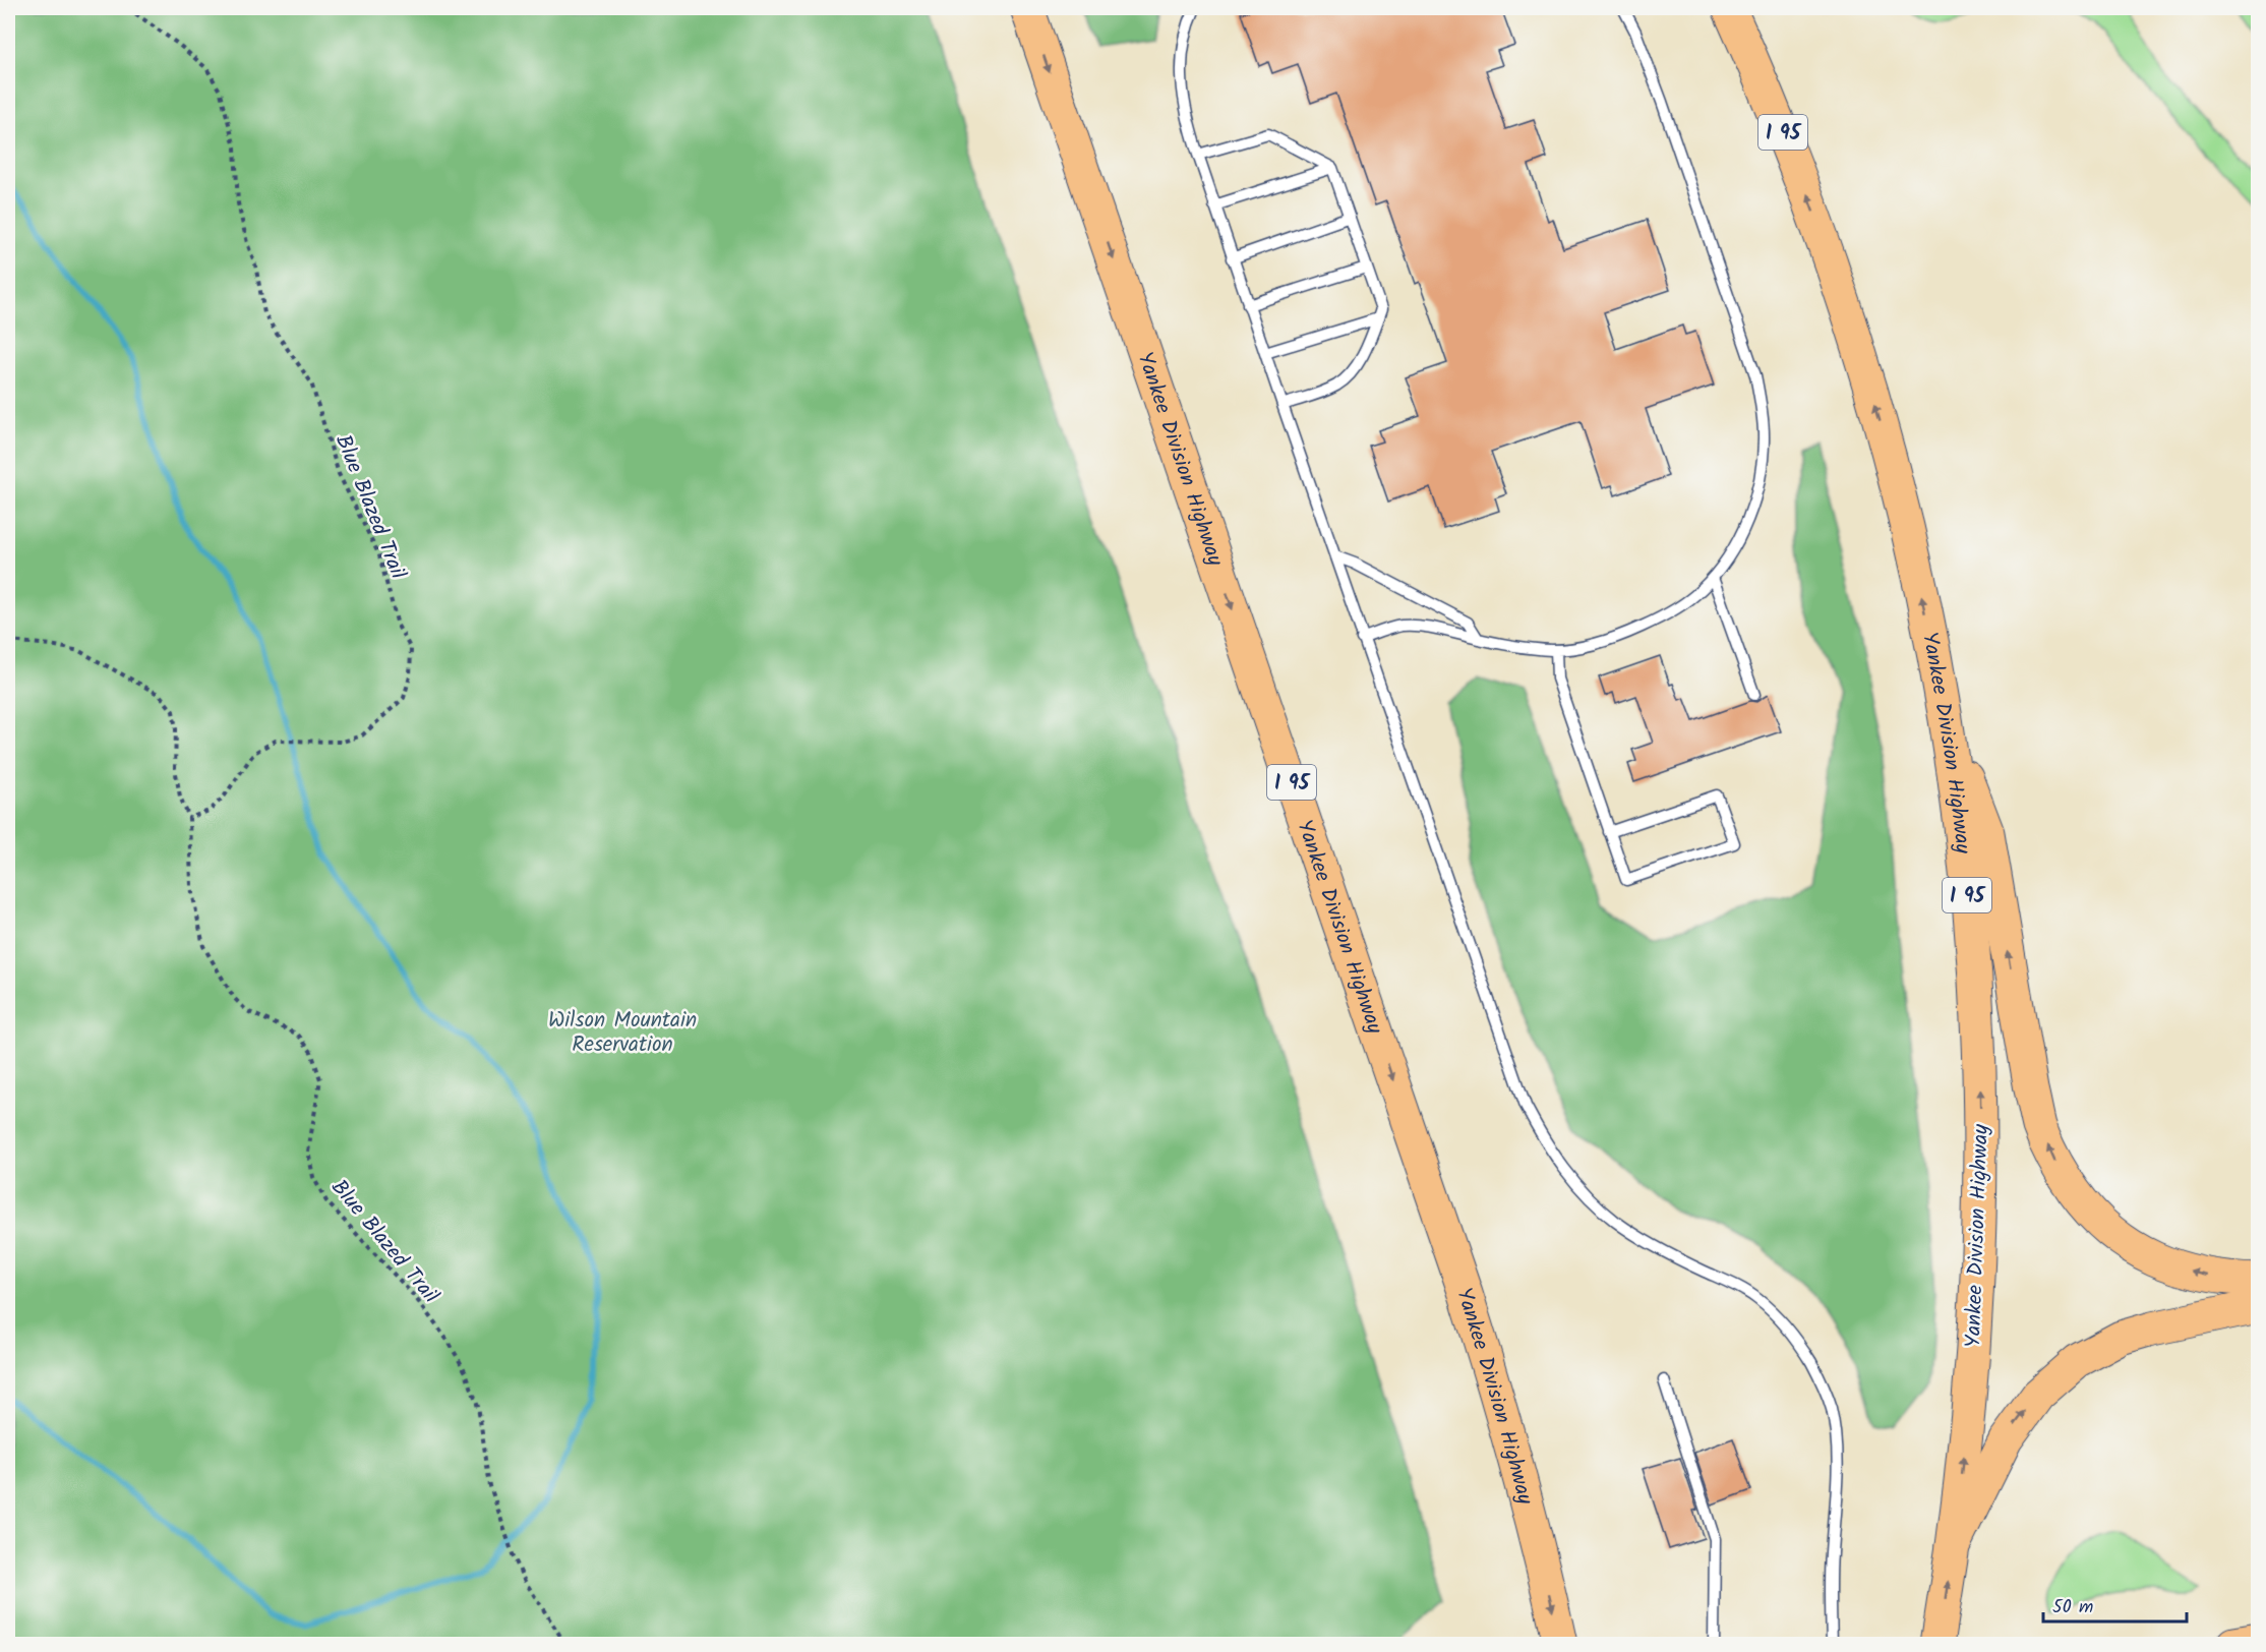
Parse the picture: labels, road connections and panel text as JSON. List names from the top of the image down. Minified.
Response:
{"streets":{"main road":["I 95","Yankee Division Highway"],"path":["Blue Blazed Trail"]},"crossings":[["I 95","Yankee Division Highway"]],"parks":["Wilson Mountain Reservation"],"scale_bar":"50 m"}
